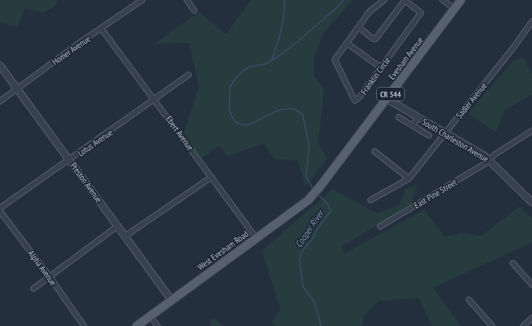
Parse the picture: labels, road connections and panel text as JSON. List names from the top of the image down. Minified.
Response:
{"streets":{"main road":["Evesham Avenue","CR 544","West Evesham Road"],"street":["Homer Avenue","Franklin Circle","Sadler Avenue","Ebert Avenue","South Charleston Avenue","Lotus Avenue","Preston Avenue","East Pine Street","Alpha Avenue"]},"crossings":[["Homer Avenue","Ebert Avenue"],["Homer Avenue","Preston Avenue"],["Evesham Avenue","South Charleston Avenue"],["Evesham Avenue","West Evesham Road"],["Sadler Avenue","South Charleston Avenue"],["Ebert Avenue","Lotus Avenue"],["Ebert Avenue","West Evesham Road"],["South Charleston Avenue","East Pine Street"],["Lotus Avenue","Preston Avenue"],["Preston Avenue","West Evesham Road"]],"water":["Cooper River"]}
